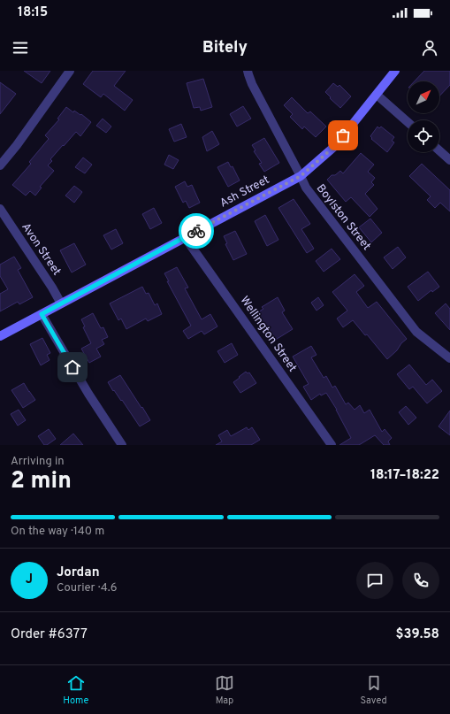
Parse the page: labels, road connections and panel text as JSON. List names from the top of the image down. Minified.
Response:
{"streets":{"street":["Ash Street","Boylston Street","Avon Street","Wellington Street"]},"crossings":[["Ash Street","Boylston Street"],["Ash Street","Avon Street"],["Ash Street","Wellington Street"]],"north":"top right","page":{"status":"18:15","header":"Bitely","heading":["2 min","Arriving in","18:17–18:22"],"panel":["Jordan","Courier · 4.6","Order #6377","$39.58"],"bar":"On the way · 140 m","round":"J","tabs":["Home","Map","Saved"]}}
